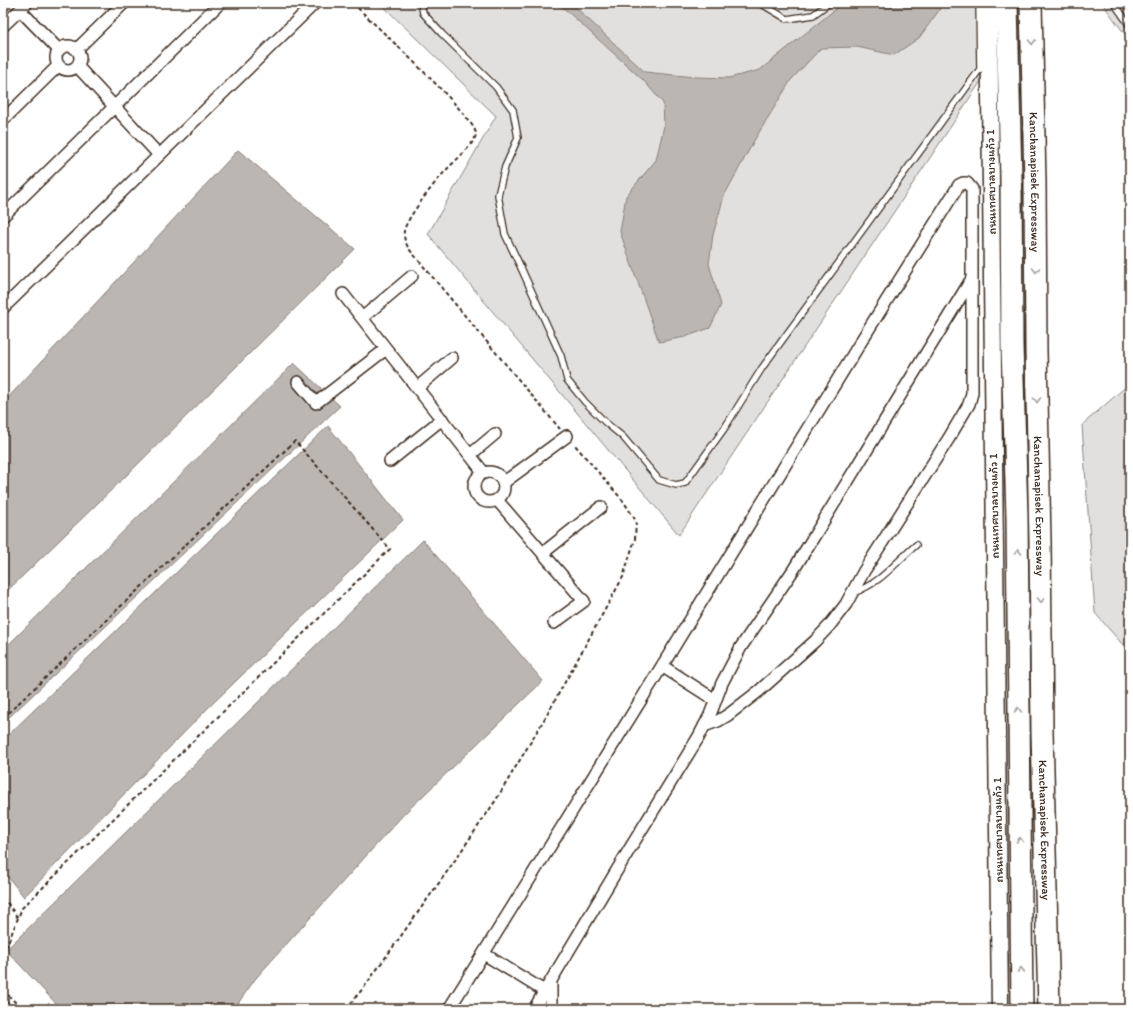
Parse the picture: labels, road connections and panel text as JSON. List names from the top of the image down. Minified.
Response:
{"streets":{"highway":["Kanchanapisek Expressway"],"main road":["ถนนเทศบาลบางแก้ว 1"]}}
